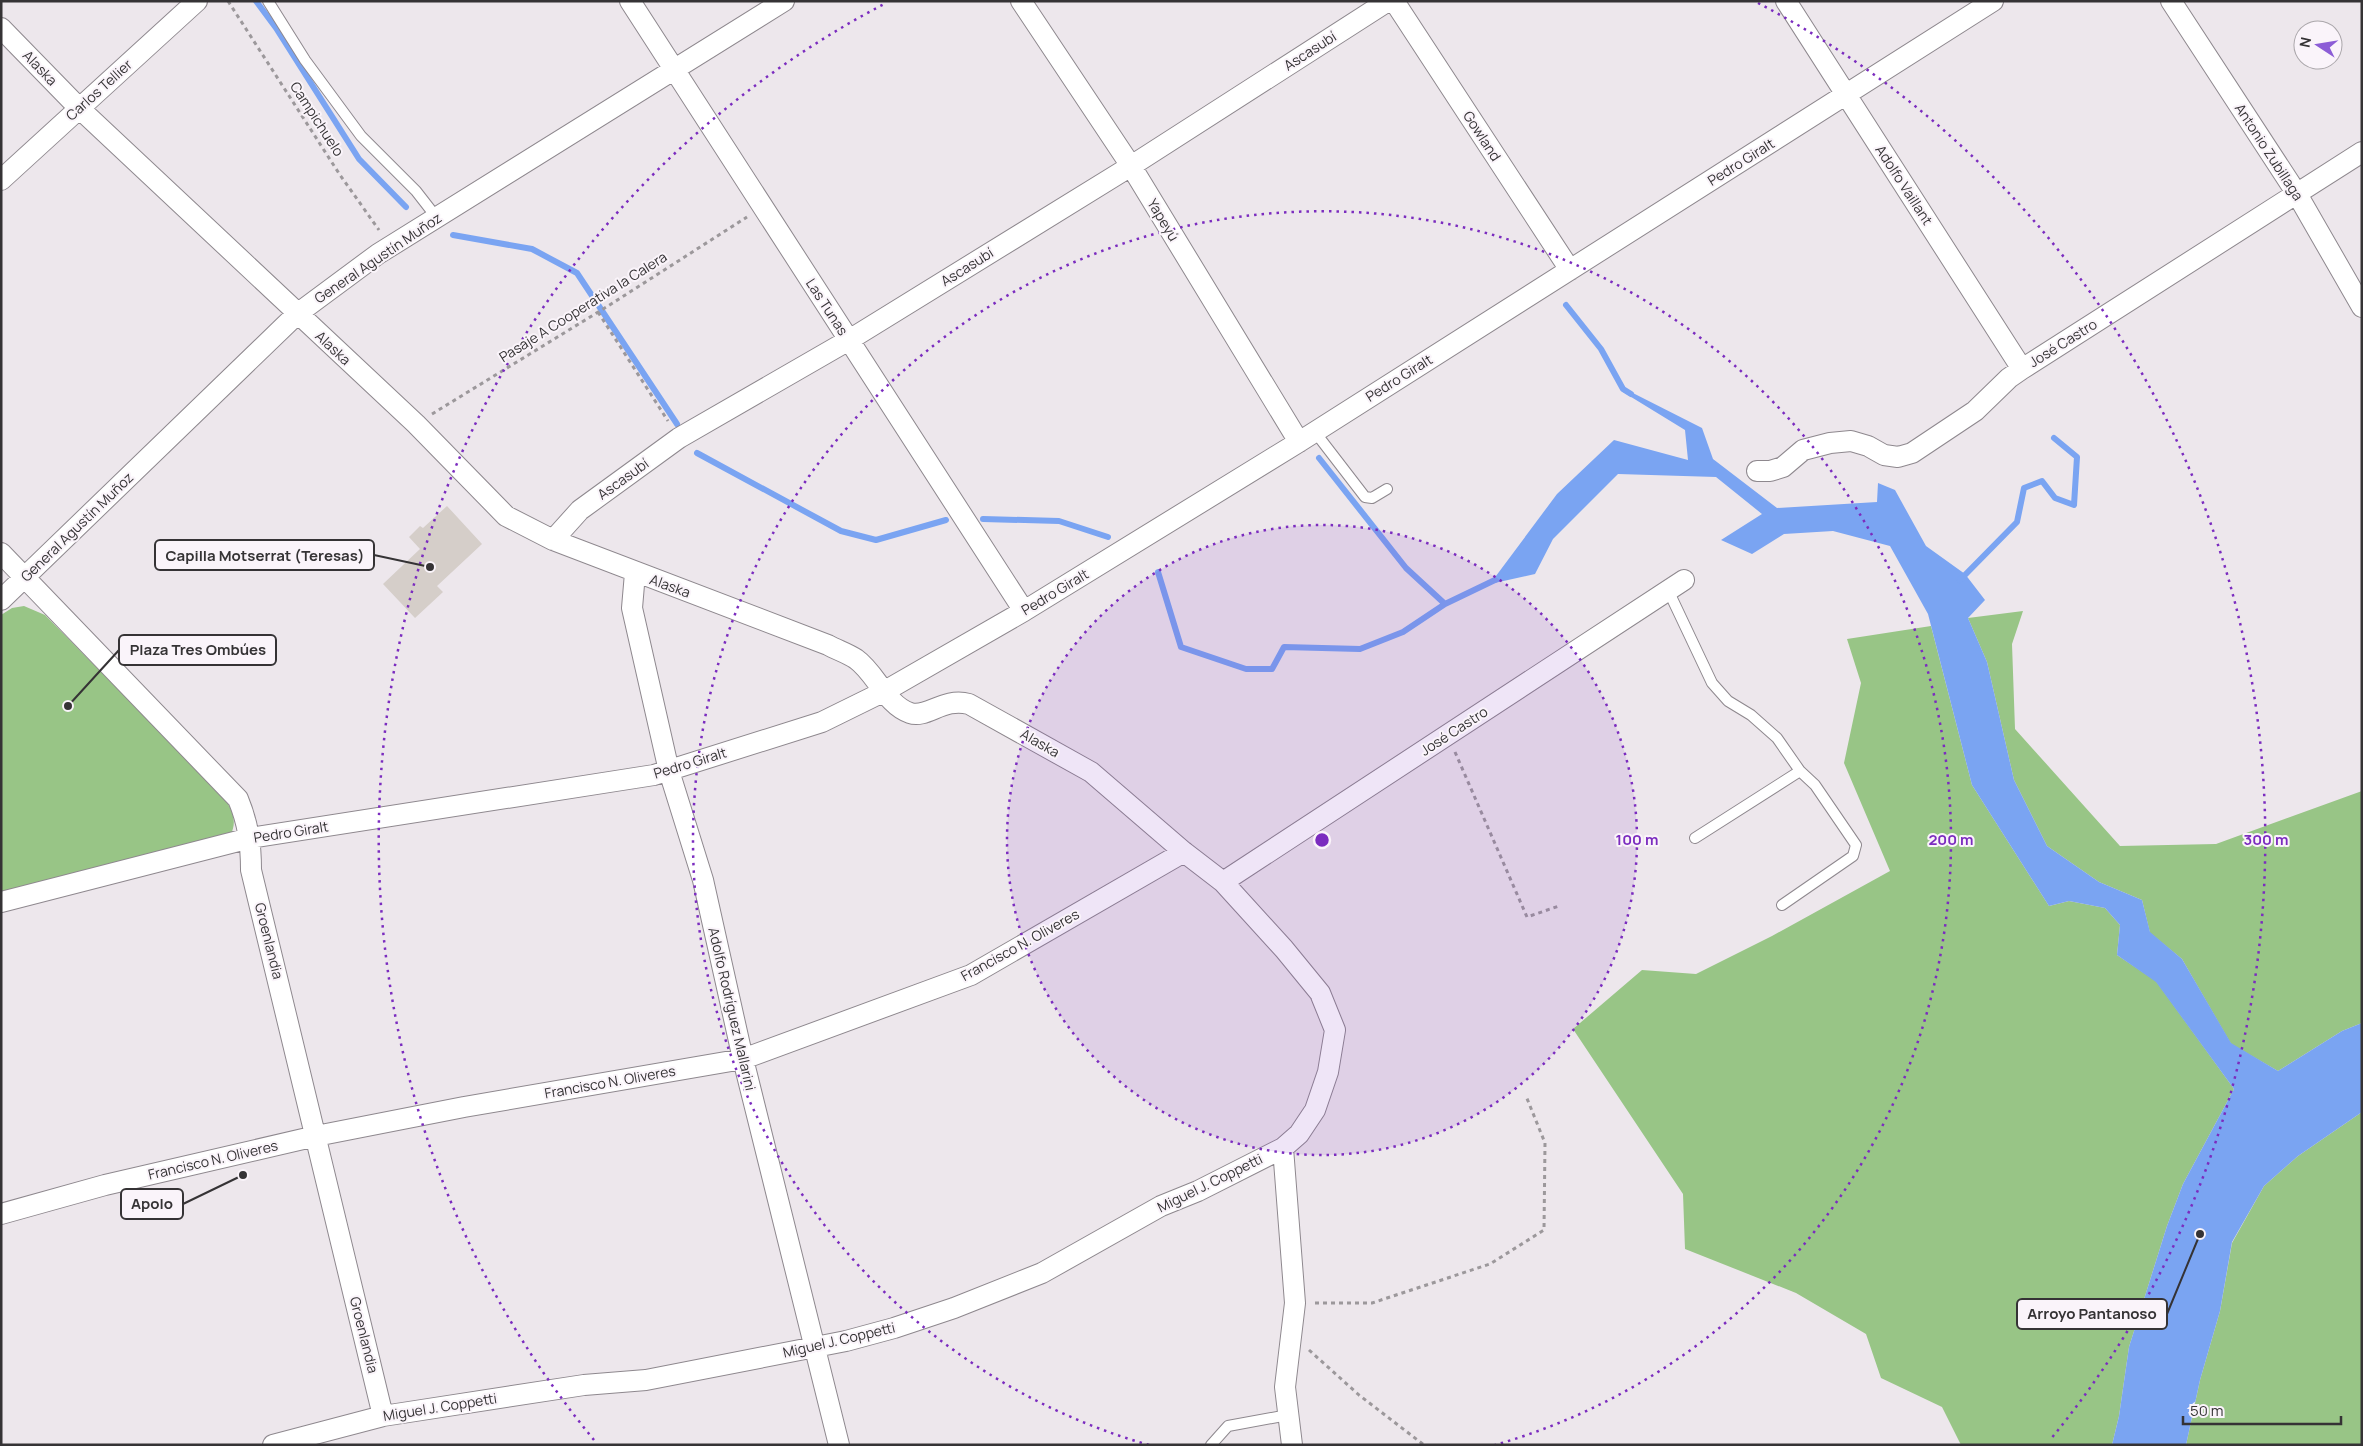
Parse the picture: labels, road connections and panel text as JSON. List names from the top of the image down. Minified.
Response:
{"streets":{"street":["Ascasubí","Alaska","Carlos Tellier","Gowland","Antonio Zubillaga","Pedro Giralt","Adolfo Vaillant","Yapeyú","General Agustín Muñoz","Las Tunas","José Castro","Groenlandia","Francisco N. Oliveres","Adolfo Rodríguez Mallarini","Miguel J. Coppetti"],"path":["Campichuelo","Pasaje A Cooperativa la Calera"]},"crossings":[["Ascasubí","Alaska"],["Ascasubí","Yapeyú"],["Ascasubí","Las Tunas"],["Alaska","Carlos Tellier"],["Alaska","Pedro Giralt"],["Alaska","General Agustín Muñoz"],["Alaska","Pasaje A Cooperativa la Calera"],["Alaska","José Castro"],["Alaska","Francisco N. Oliveres"],["Alaska","Adolfo Rodríguez Mallarini"],["Alaska","Miguel J. Coppetti"],["Campichuelo","General Agustín Muñoz"],["Gowland","Pedro Giralt"],["Antonio Zubillaga","José Castro"],["Pedro Giralt","Adolfo Vaillant"],["Pedro Giralt","Yapeyú"],["Pedro Giralt","Las Tunas"],["Pedro Giralt","Groenlandia"],["Pedro Giralt","Adolfo Rodríguez Mallarini"],["Adolfo Vaillant","José Castro"],["General Agustín Muñoz","Las Tunas"],["General Agustín Muñoz","Groenlandia"],["Pasaje A Cooperativa la Calera","Las Tunas"],["Groenlandia","Francisco N. Oliveres"],["Groenlandia","Miguel J. Coppetti"],["Francisco N. Oliveres","Adolfo Rodríguez Mallarini"],["Adolfo Rodríguez Mallarini","Miguel J. Coppetti"]],"places":["Capilla Motserrat (Teresas)","Plaza Tres Ombúes","Apolo","Arroyo Pantanoso"],"scale_bar":"50 m","north":"left","rings":["100 m","200 m","300 m"]}
